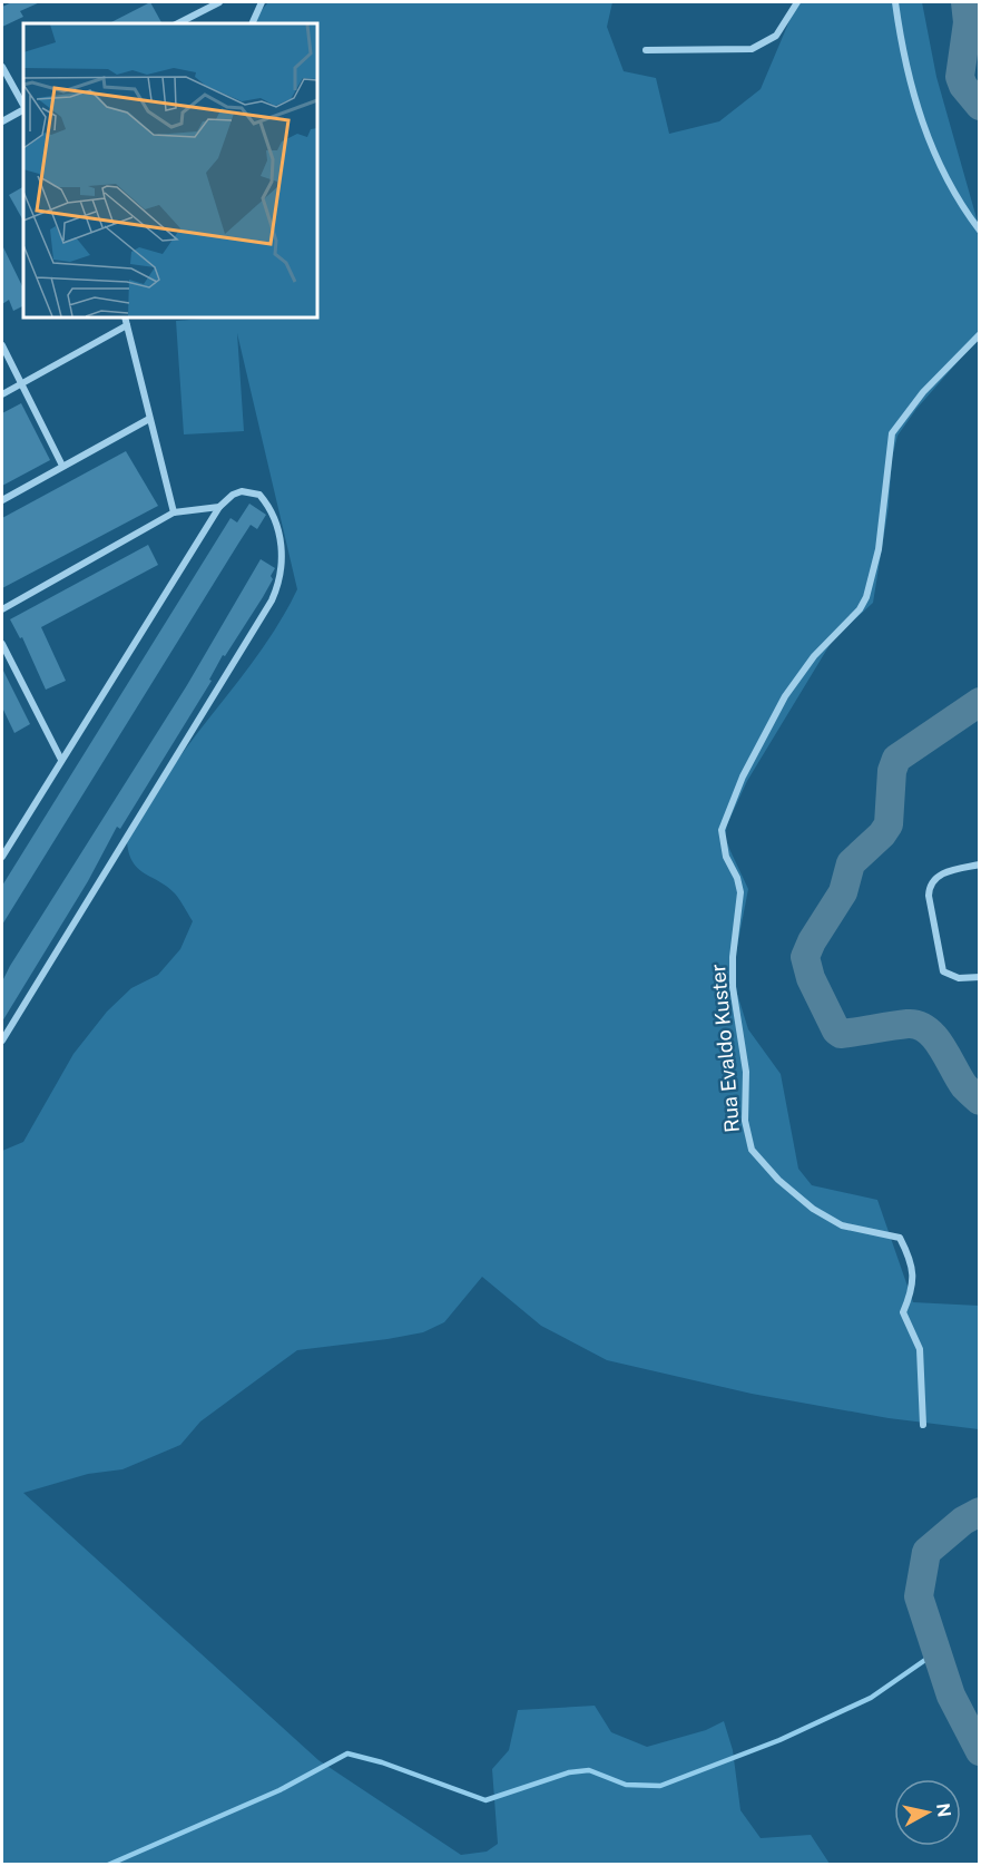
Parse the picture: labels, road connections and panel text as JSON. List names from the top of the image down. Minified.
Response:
{"streets":{"street":["Rua Evaldo Kuster"]},"north":"right"}
